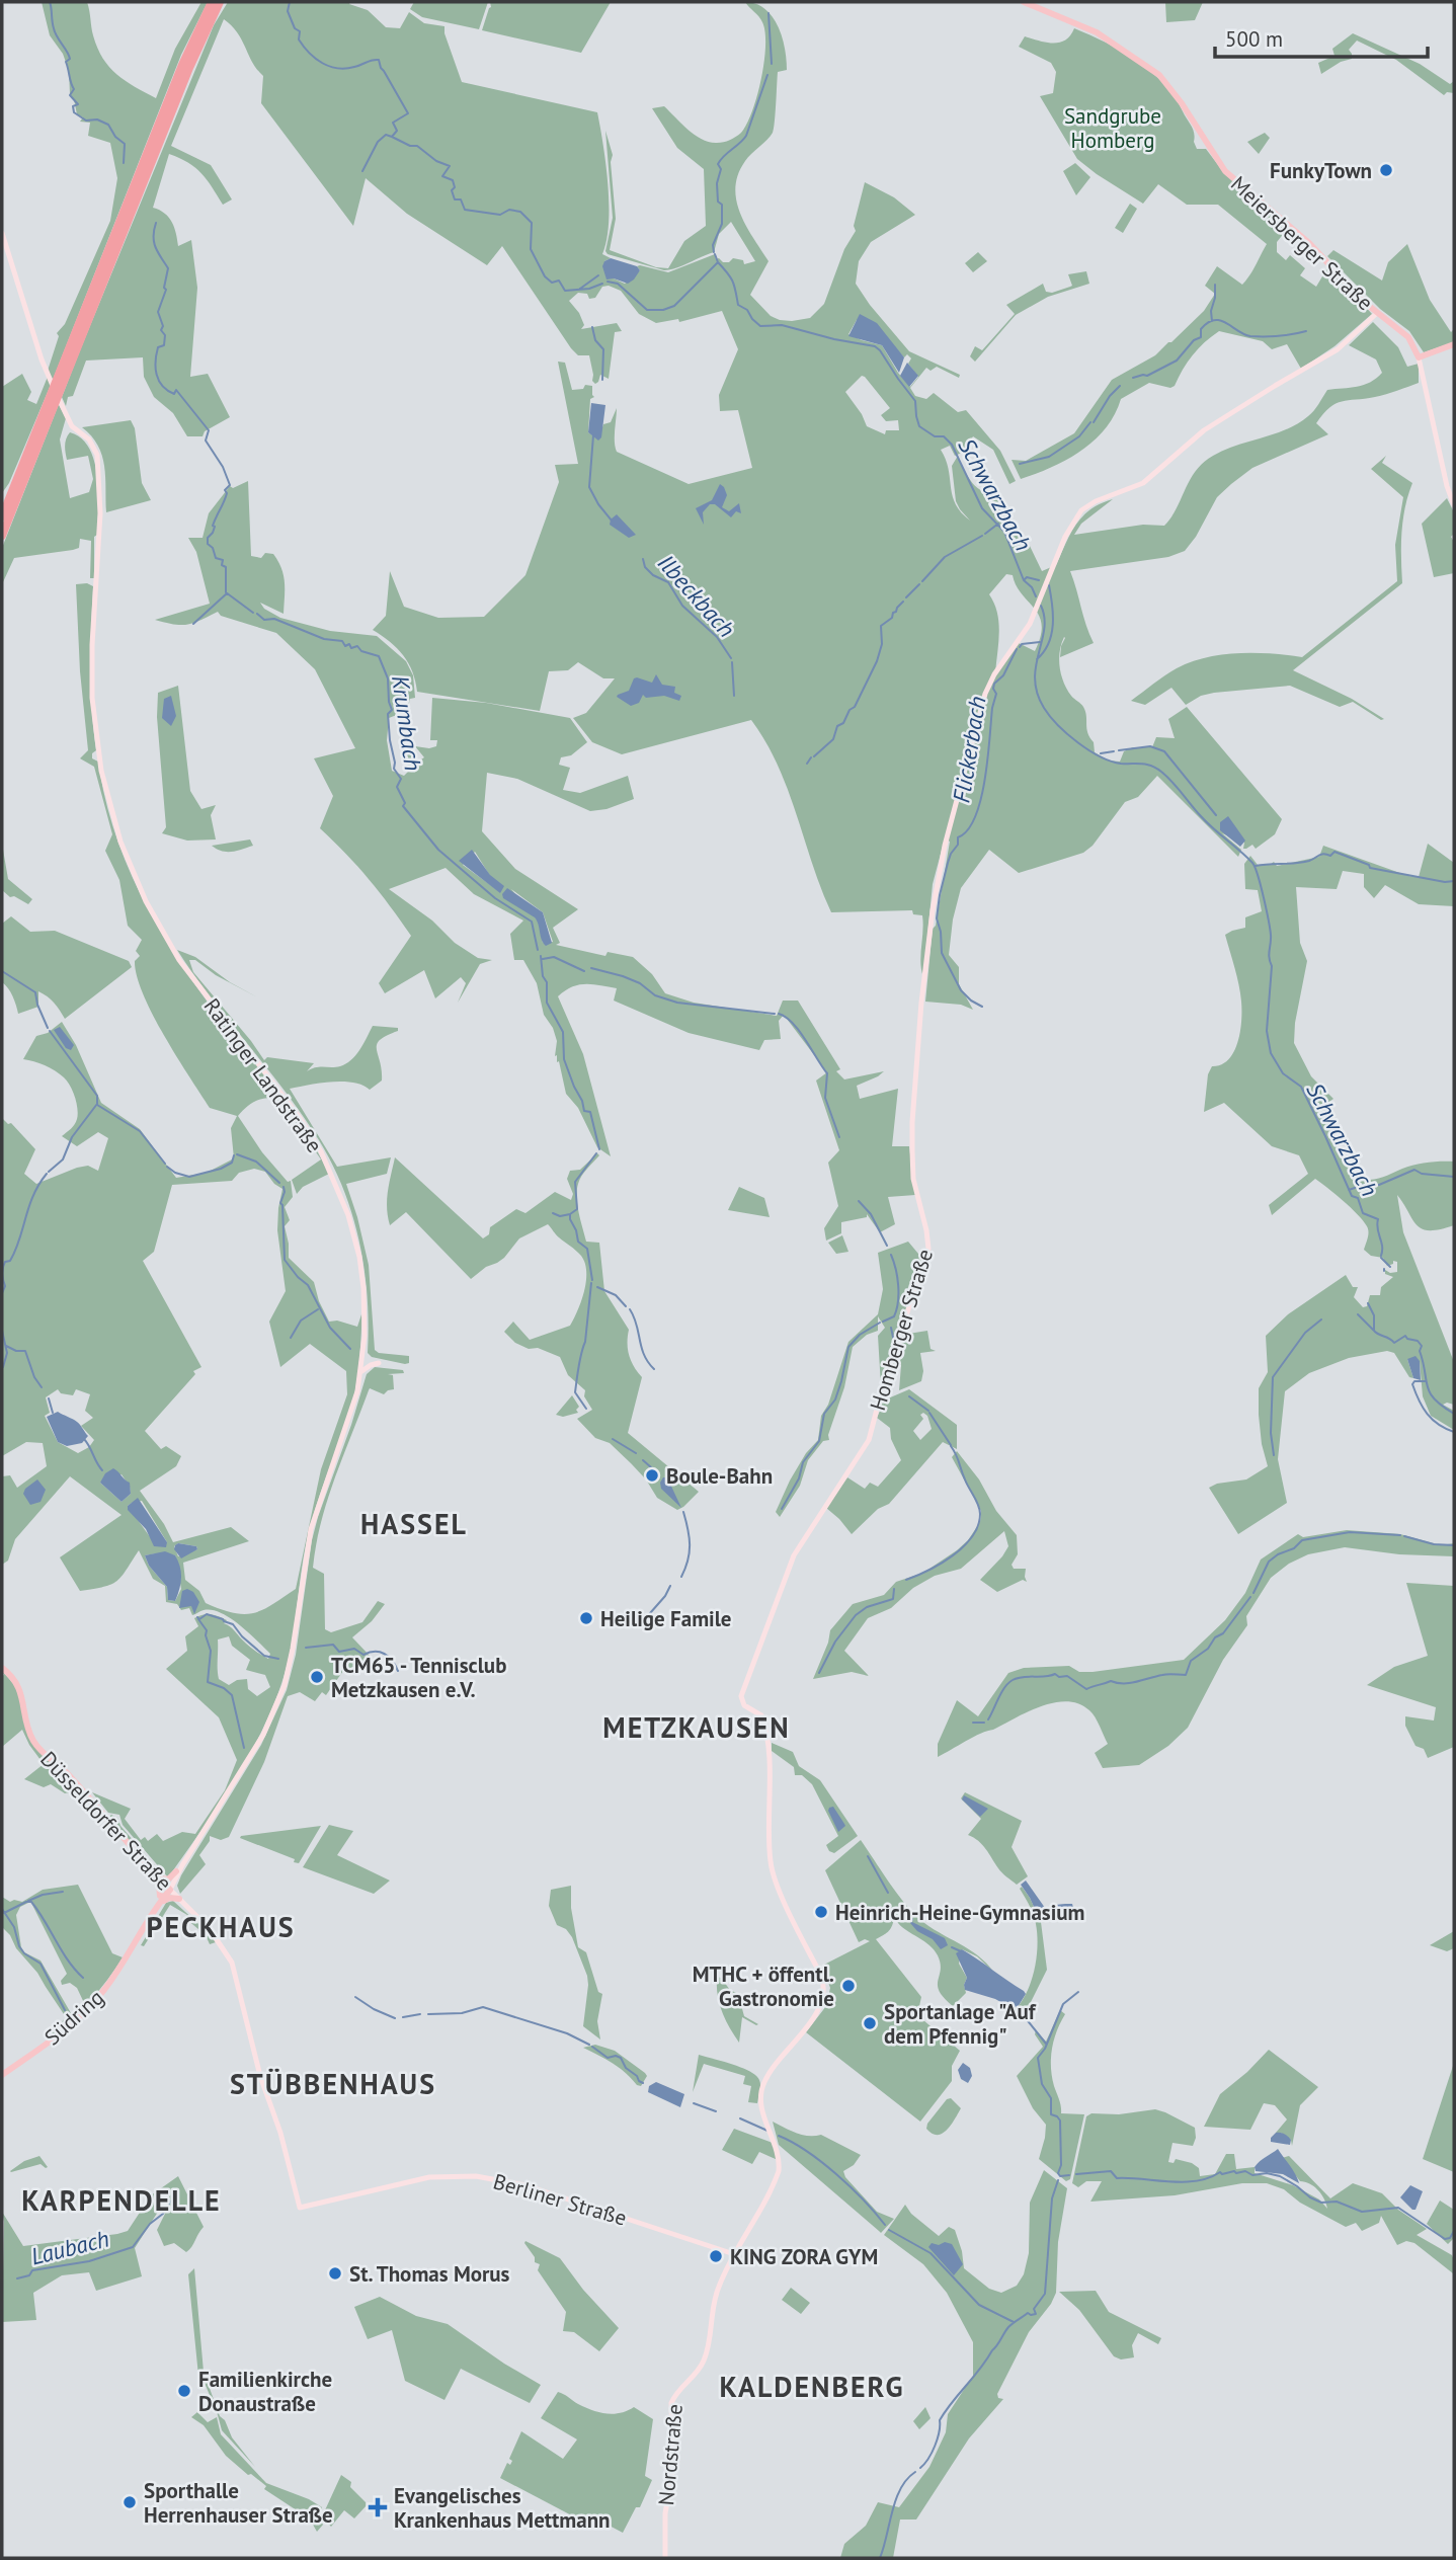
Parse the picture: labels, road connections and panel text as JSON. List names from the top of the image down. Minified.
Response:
{"streets":{"main road":["Meiersberger Straße","Ratinger Landstraße","Homberger Straße","Düsseldorfer Straße","Südring","Berliner Straße","Nordstraße"]},"crossings":[["Meiersberger Straße","Homberger Straße"],["Ratinger Landstraße","Düsseldorfer Straße"],["Ratinger Landstraße","Südring"],["Homberger Straße","Nordstraße"],["Düsseldorfer Straße","Südring"],["Düsseldorfer Straße","Berliner Straße"],["Berliner Straße","Nordstraße"]],"districts":["HASSEL","METZKAUSEN","PECKHAUS","STÜBBENHAUS","KARPENDELLE","KALDENBERG"],"water":["Schwarzbach","Ilbeckbach","Krumbach","Flickerbach","Laubach"],"parks":["Sandgrube Homberg"],"places":{"other":["FunkyTown","Boule-Bahn","Heilige Famile","TCM65 - Tennisclub Metzkausen e.V.","Heinrich-Heine-Gymnasium","MTHC + öffentl. Gastronomie","Sportanlage \"Auf dem Pfennig\"","KING ZORA GYM","St. Thomas Morus","Familienkirche Donaustraße","Sporthalle Herrenhauser Straße"],"health":["Evangelisches Krankenhaus Mettmann"]},"scale_bar":"500 m"}
